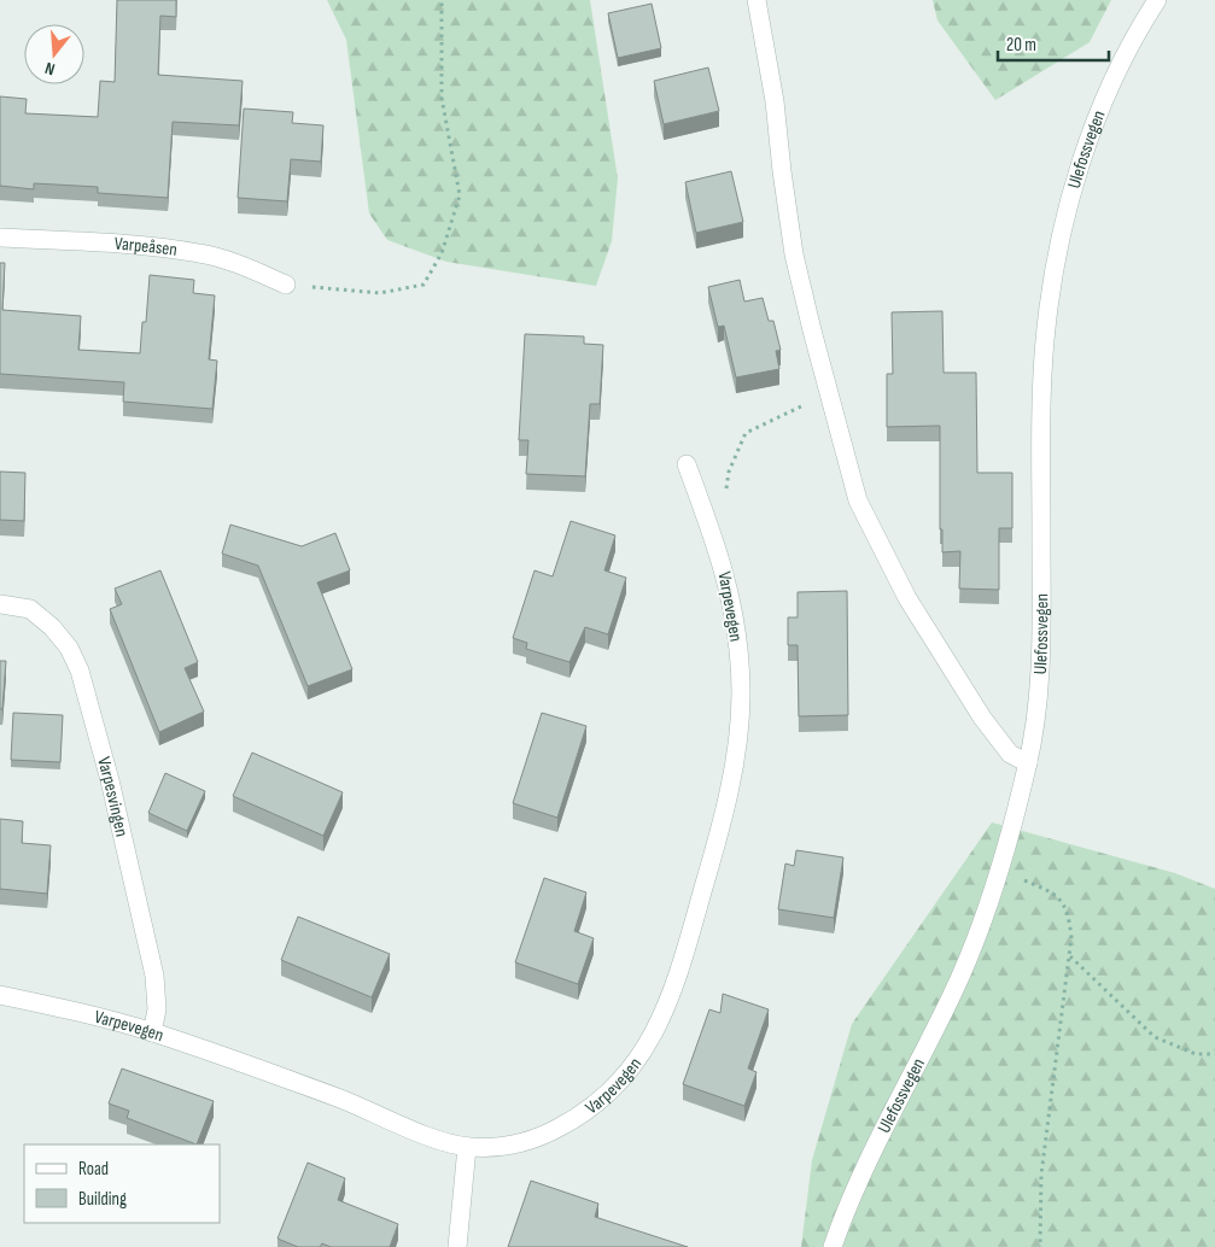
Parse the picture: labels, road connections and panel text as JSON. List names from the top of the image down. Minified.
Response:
{"streets":{"street":["Ulefossvegen","Varpeåsen","Varpevegen","Varpesvingen"]},"crossings":[["Varpevegen","Varpesvingen"]],"legend":["Road","Building"],"scale_bar":"20 m","north":"bottom"}
